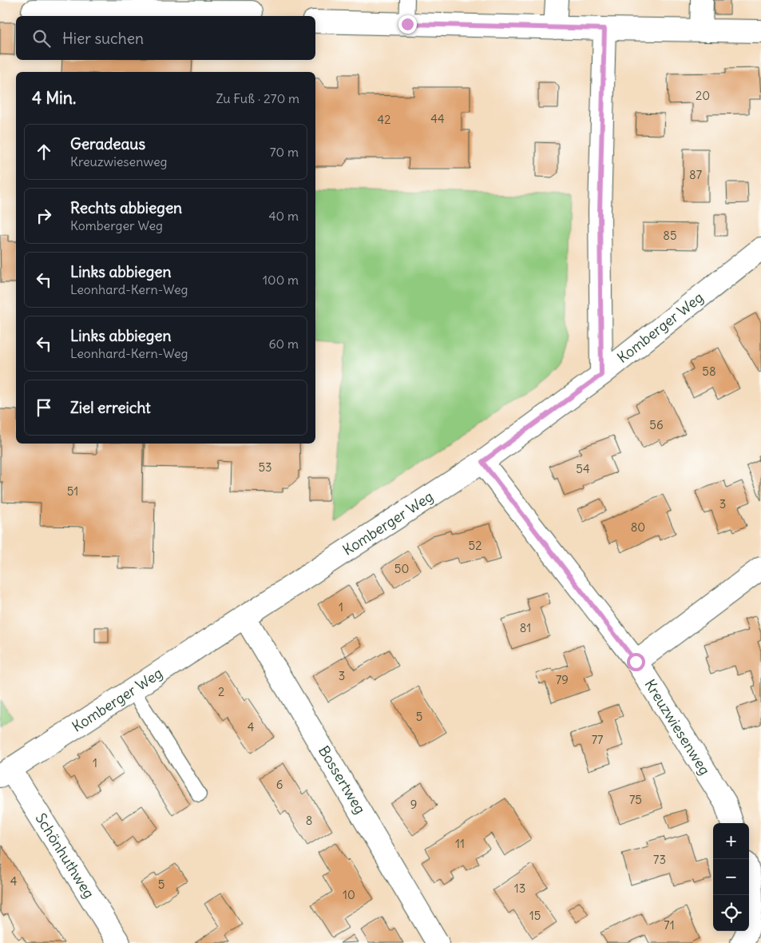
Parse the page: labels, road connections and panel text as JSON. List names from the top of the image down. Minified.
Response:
{"streets":{"street":["Komberger Weg","Kreuzwiesenweg","Bossertweg","Schönhuthweg"]},"crossings":[["Komberger Weg","Kreuzwiesenweg"],["Komberger Weg","Bossertweg"],["Komberger Weg","Schönhuthweg"]],"house_numbers":["20","44","42","87","85","58","56","53","54","51","3","80","52","50","1","81","3","79","2","5","4","77","1","6","75","9","8","11","73","4","5","13","10","15","71"],"page":{"search":"Hier suchen","heading":["4 Min.","Zu Fuß · 270 m"],"list":[["Geradeaus","Kreuzwiesenweg","70 m"],["Rechts abbiegen","Komberger Weg","40 m"],["Links abbiegen","Leonhard-Kern-Weg","100 m"],["Links abbiegen","Leonhard-Kern-Weg","60 m"],"Ziel erreicht"],"map_buttons":["+","−"]}}
